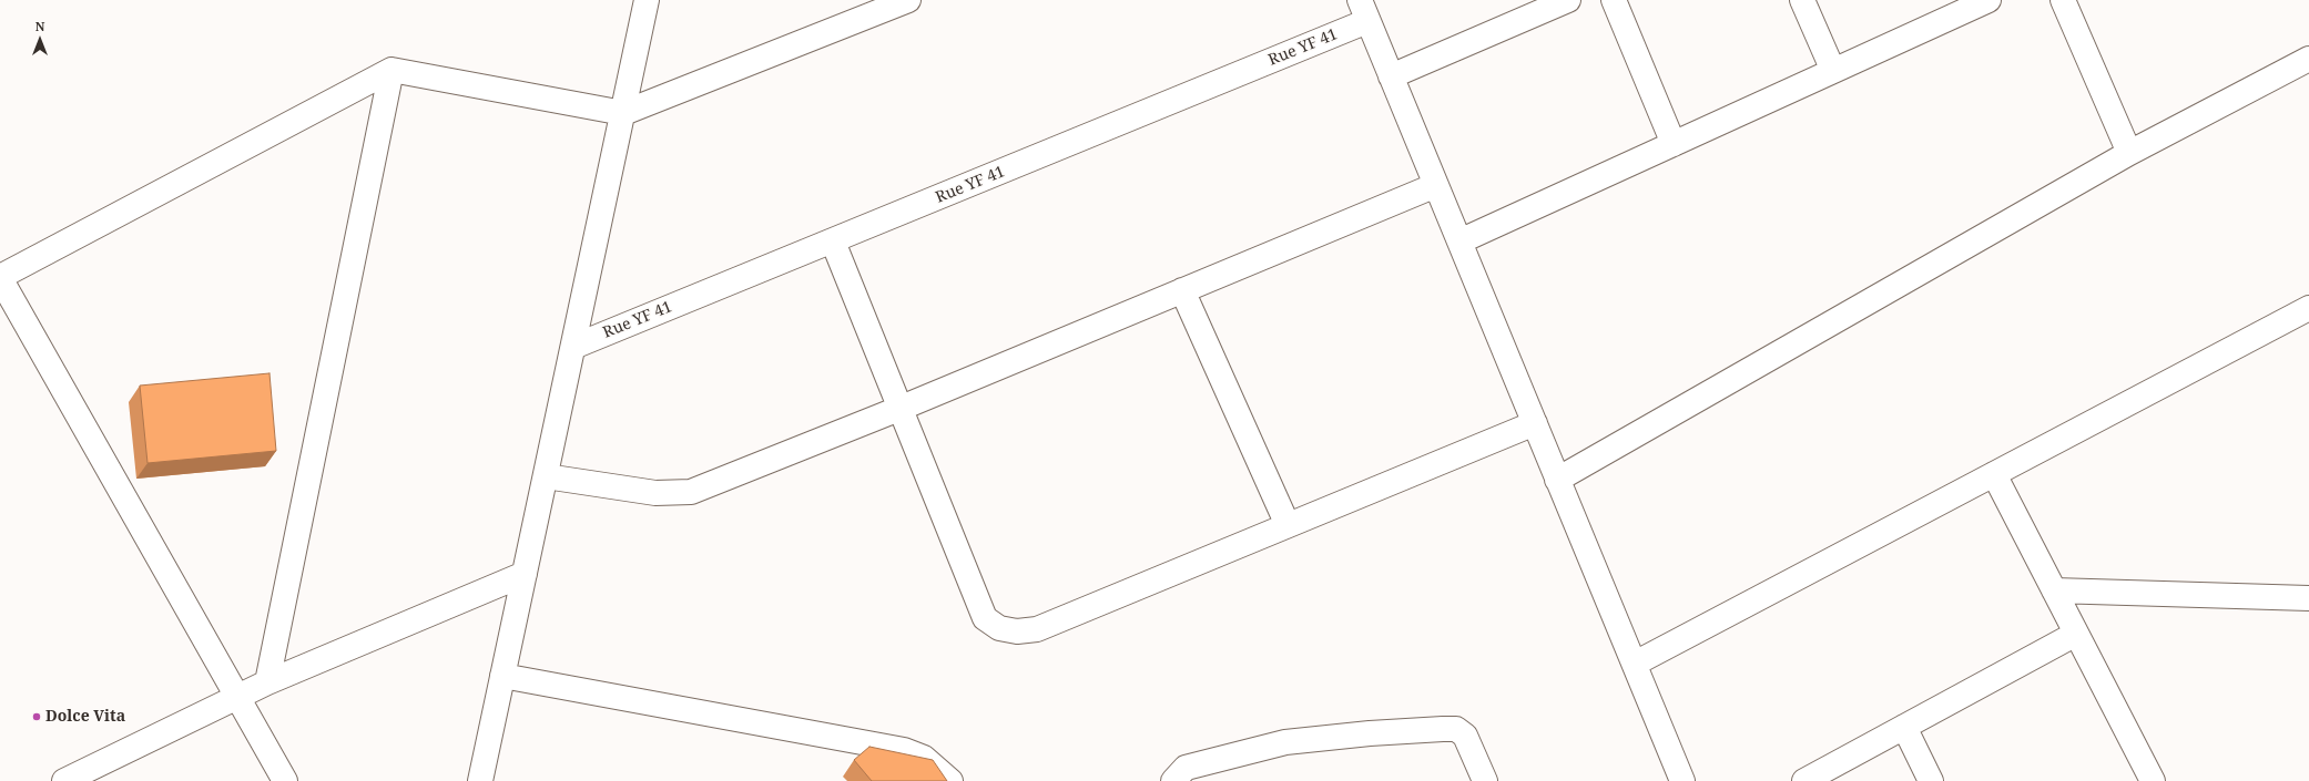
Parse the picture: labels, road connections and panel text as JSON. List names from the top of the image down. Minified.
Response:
{"streets":{"street":["Rue YF 41"]},"places":["Dolce Vita"],"north":"top"}
